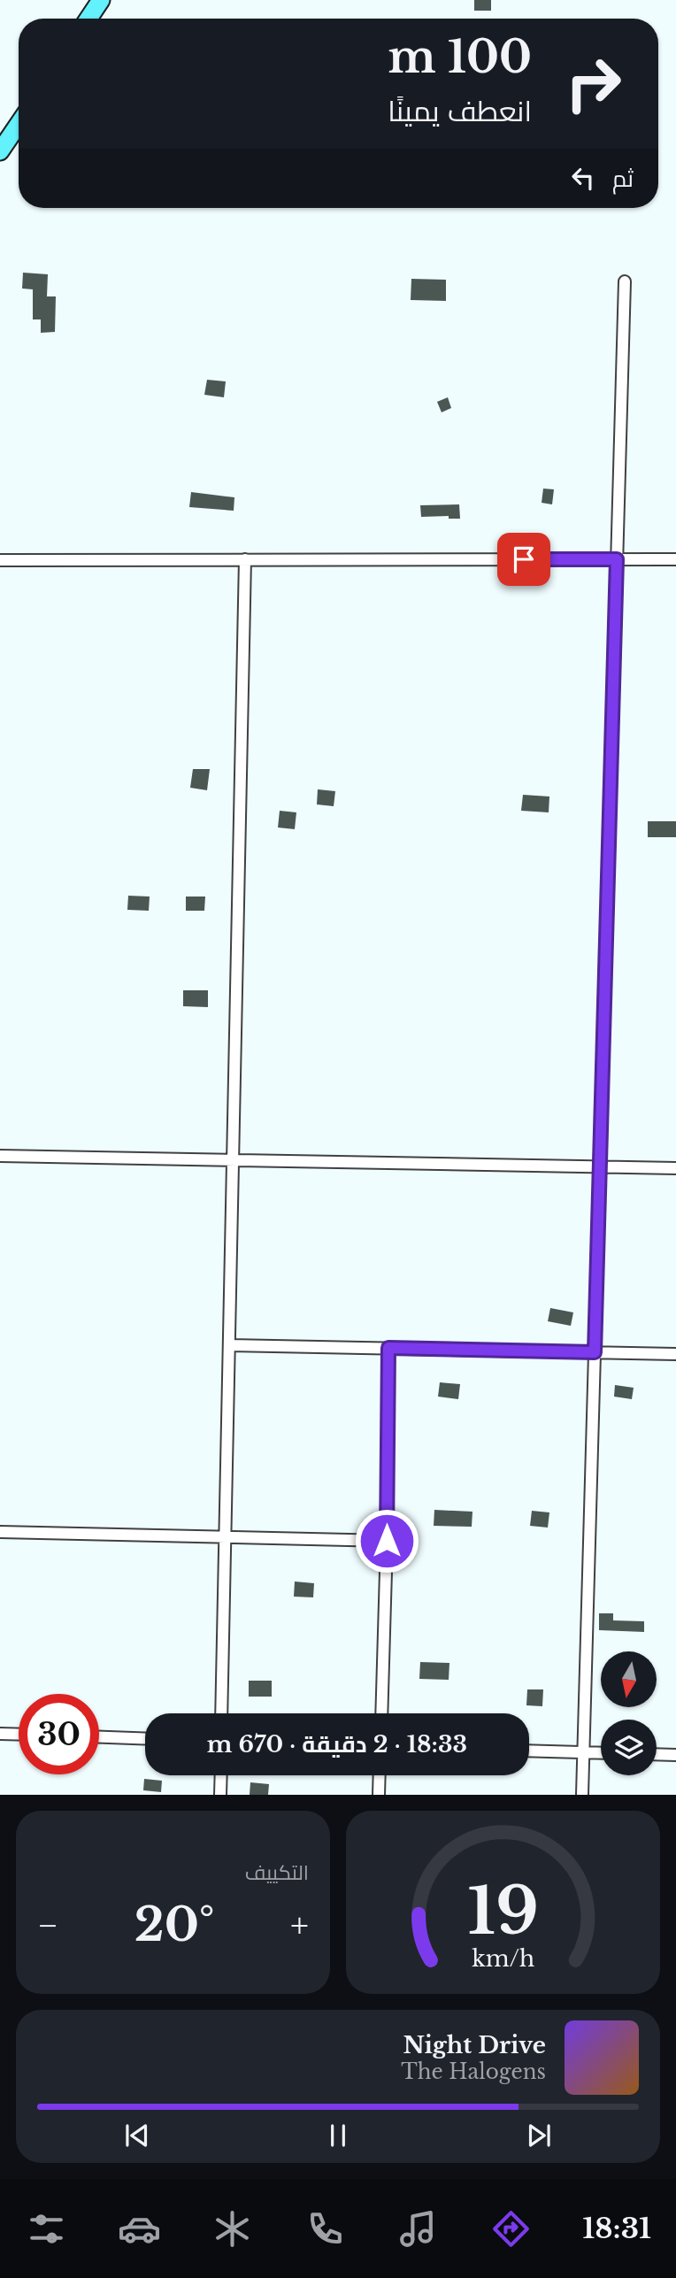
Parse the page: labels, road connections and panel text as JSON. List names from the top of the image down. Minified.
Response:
{"north":"bottom","page":{"turn":["100 m","انعطف يمينًا"],"then":"ثم","limit":"30","trip":"18:33 · 2 دقيقة · 670 m","tile":"التكييف","heat":["−","20°","+"],"song":["Night Drive","The Halogens"],"tabs":"18:31","gauge":["19","km/h"]}}
